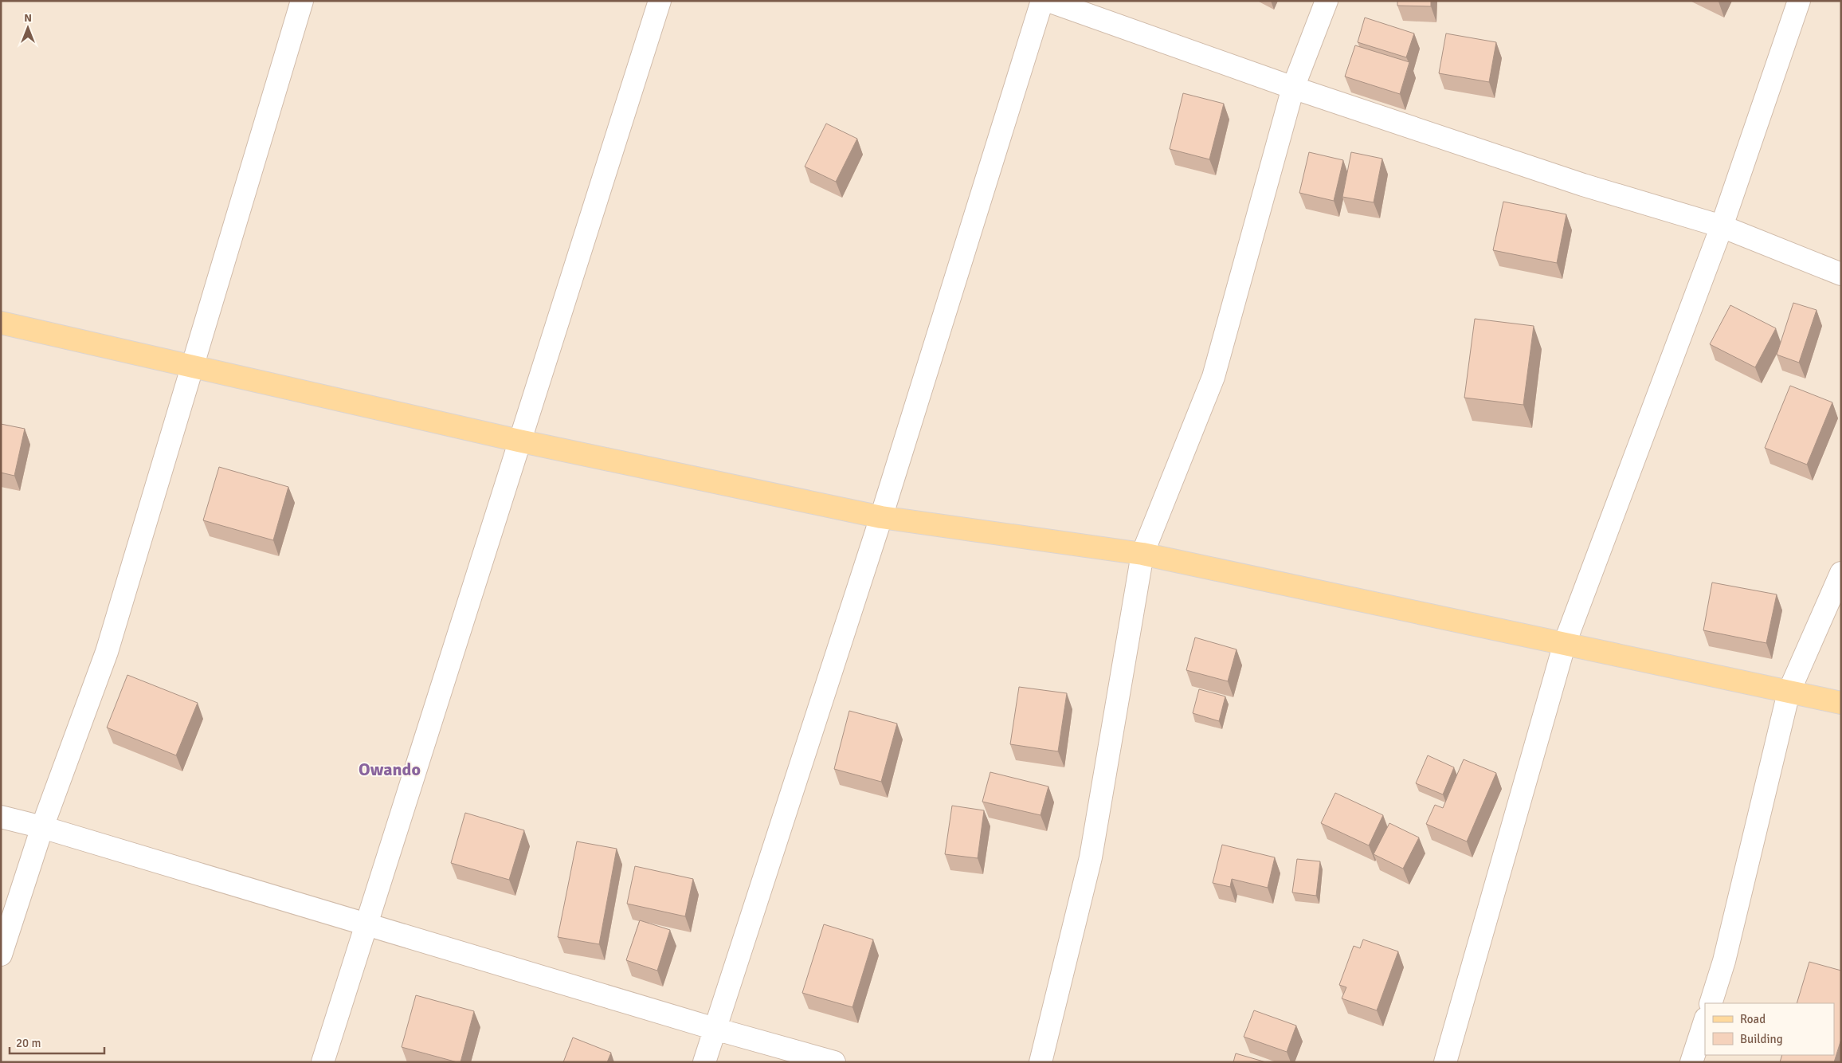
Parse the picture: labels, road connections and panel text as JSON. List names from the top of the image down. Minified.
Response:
{"districts":["Owando"],"legend":["Road","Building"],"scale_bar":"20 m","north":"top"}
